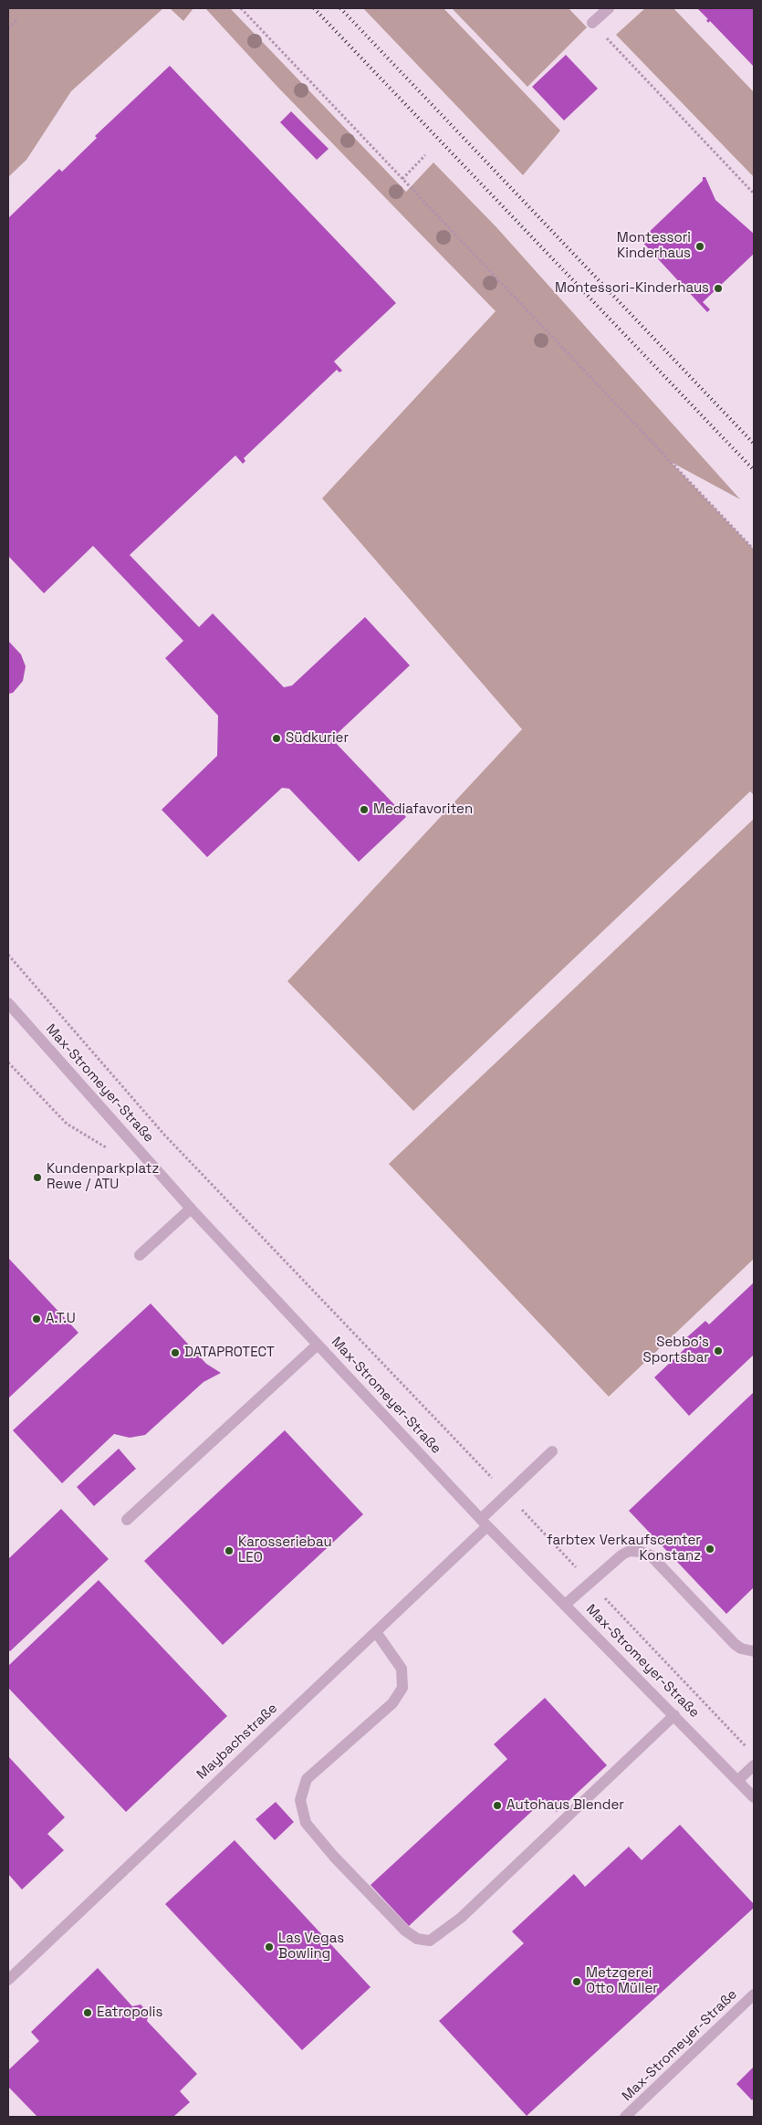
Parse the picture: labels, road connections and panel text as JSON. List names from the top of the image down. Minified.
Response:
{"streets":{"street":["Max-Stromeyer-Straße","Maybachstraße"]},"crossings":[["Max-Stromeyer-Straße","Maybachstraße"]],"places":["Montessori Kinderhaus","Montessori-Kinderhaus","Südkurier","Mediafavoriten","Kundenparkplatz Rewe / ATU","A.T.U","Sebbo's Sportsbar","DATAPROTECT","farbtex Verkaufscenter Konstanz","Karosseriebau LEO","Autohaus Blender","Las Vegas Bowling","Metzgerei Otto Müller","Eatropolis"]}
